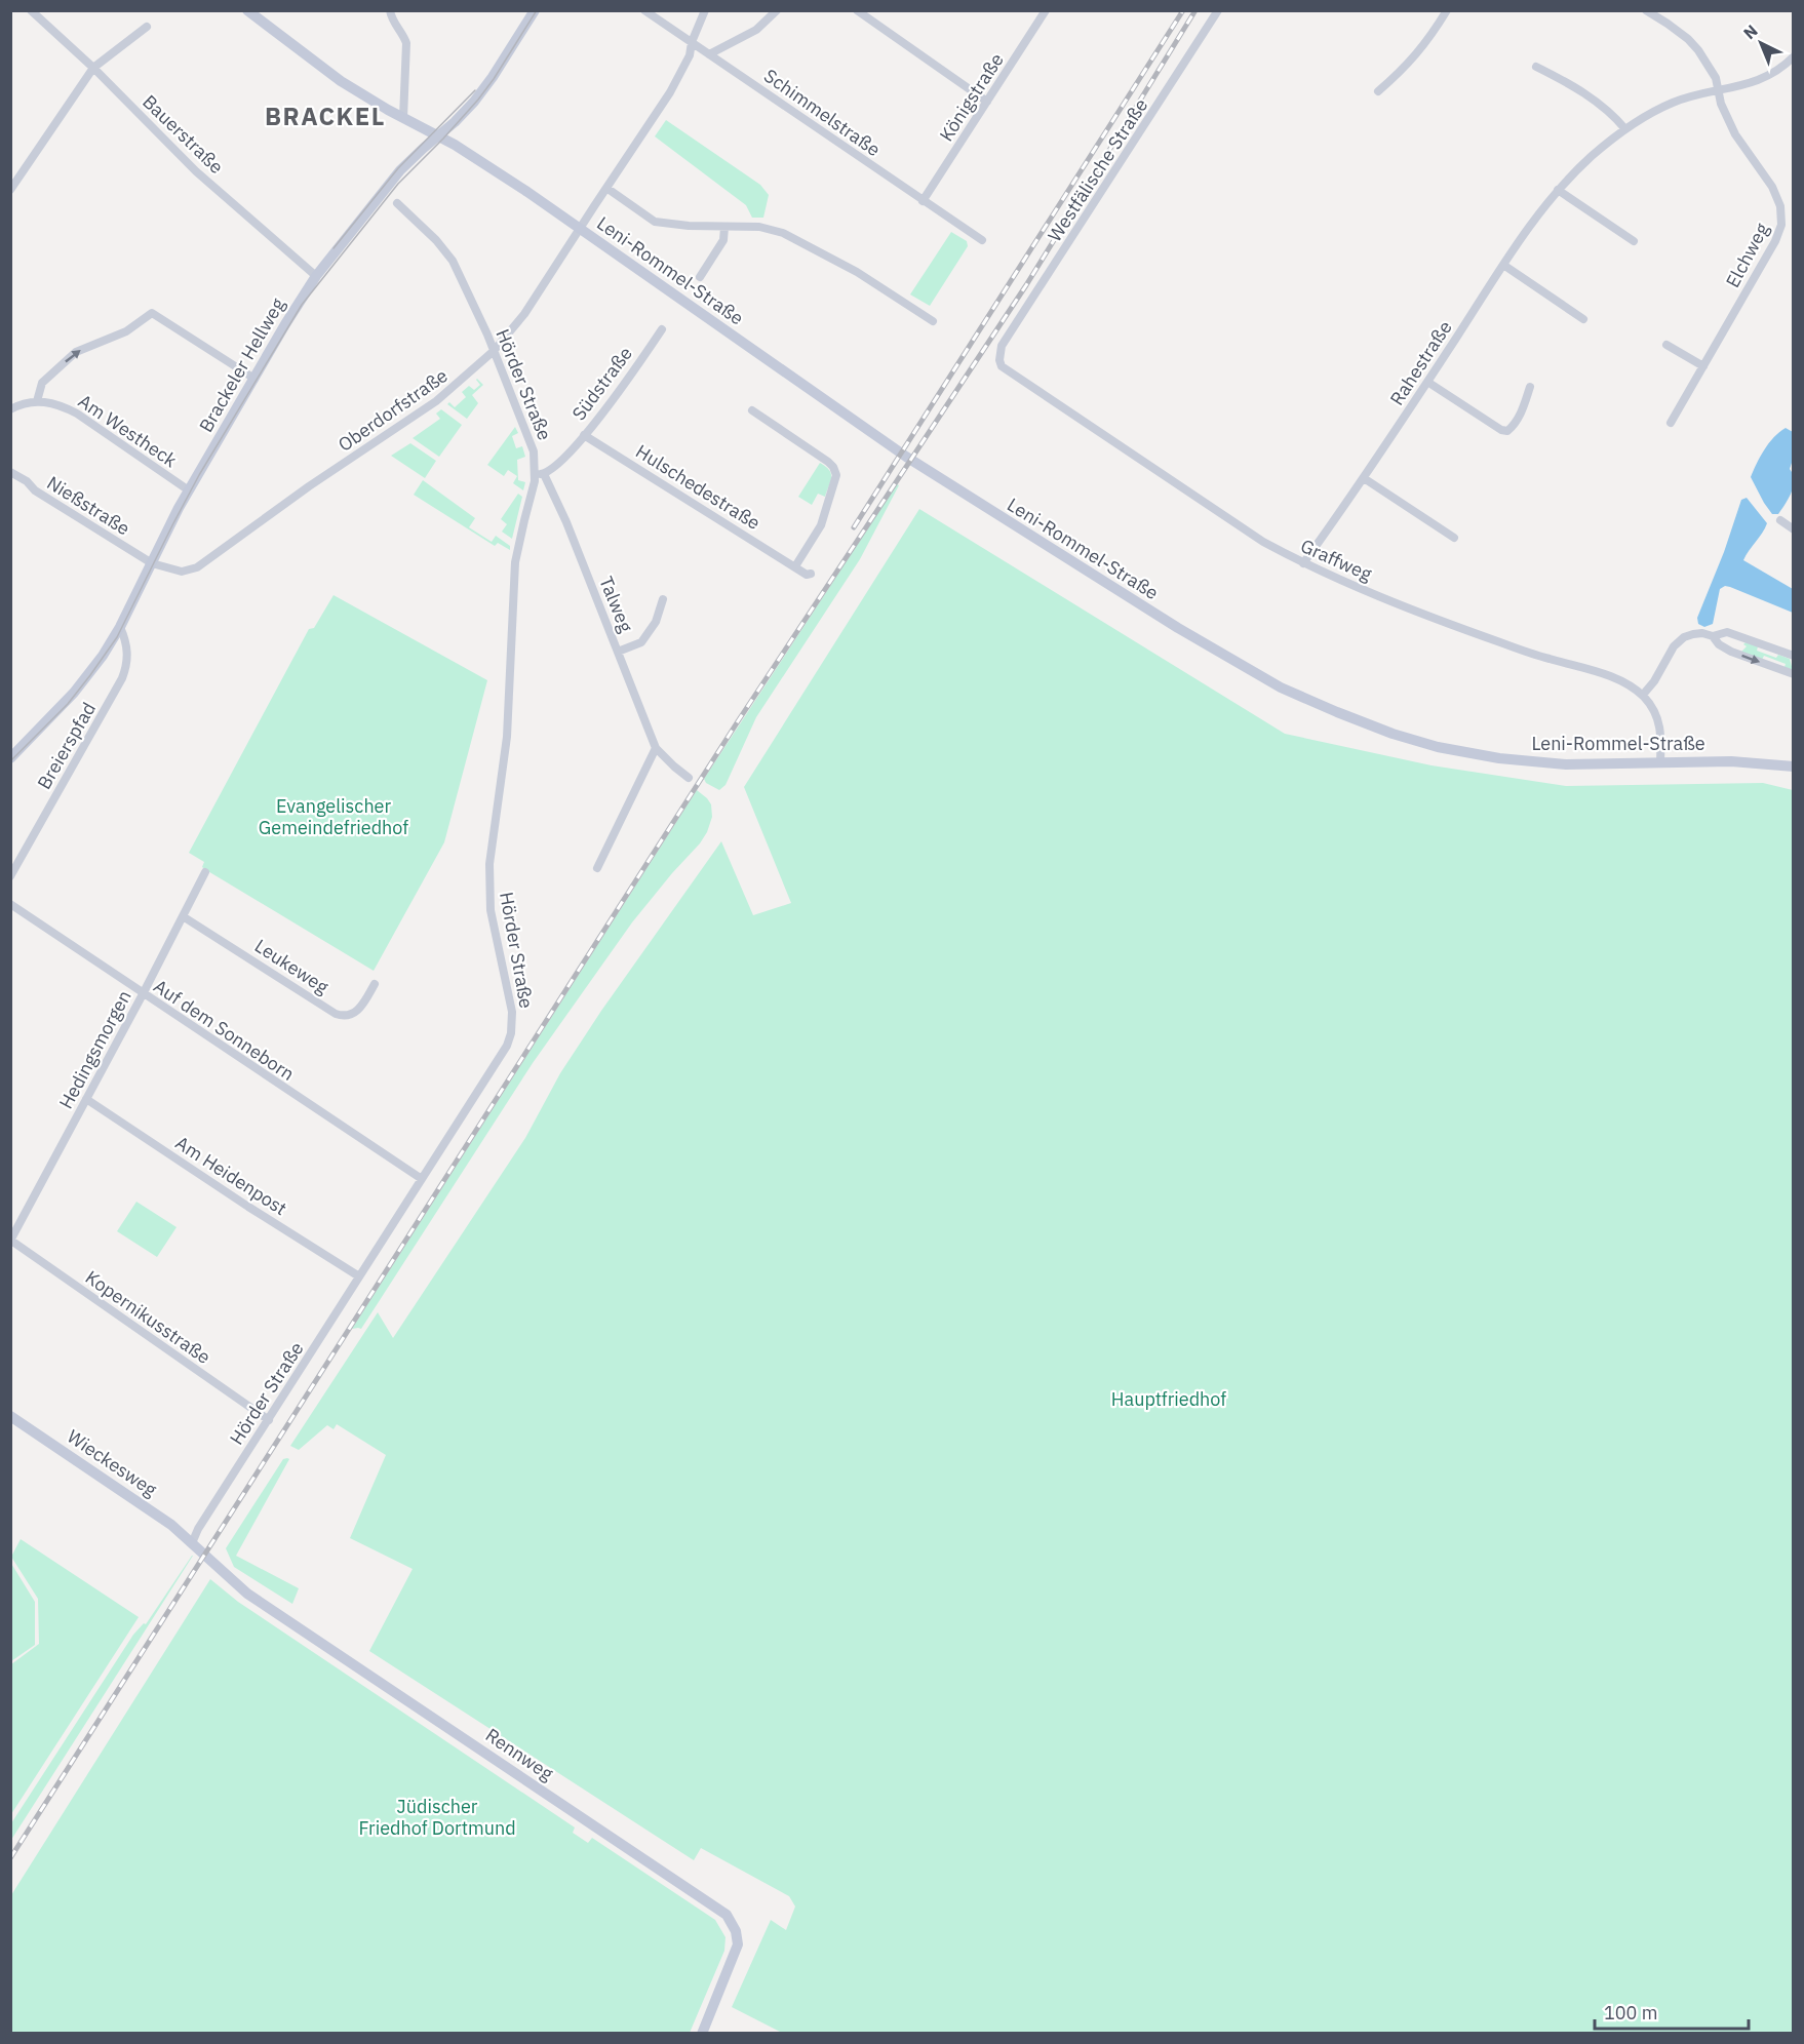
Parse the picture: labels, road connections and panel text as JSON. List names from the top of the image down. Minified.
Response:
{"streets":{"main road":["Leni-Rommel-Straße","Brackeler Hellweg","Wieckesweg","Rennweg"],"street":["Königstraße","Schimmelstraße","Bauerstraße","Westfälische Straße","Elchweg","Rahestraße","Südstraße","Hörder Straße","Oberdorfstraße","Am Westheck","Hulschedestraße","Nießstraße","Graffweg","Talweg","Breierspfad","Leukeweg","Auf dem Sonneborn","Hedingsmorgen","Am Heidenpost","Kopernikusstraße"]},"crossings":[["Königstraße","Schimmelstraße"],["Schimmelstraße","Oberdorfstraße"],["Bauerstraße","Brackeler Hellweg"],["Westfälische Straße","Graffweg"],["Elchweg","Rahestraße"],["Leni-Rommel-Straße","Brackeler Hellweg"],["Leni-Rommel-Straße","Oberdorfstraße"],["Leni-Rommel-Straße","Graffweg"],["Rahestraße","Graffweg"],["Brackeler Hellweg","Oberdorfstraße"],["Brackeler Hellweg","Am Westheck"],["Brackeler Hellweg","Nießstraße"],["Brackeler Hellweg","Breierspfad"],["Südstraße","Hörder Straße"],["Südstraße","Hulschedestraße"],["Südstraße","Talweg"],["Hörder Straße","Oberdorfstraße"],["Hörder Straße","Talweg"],["Hörder Straße","Auf dem Sonneborn"],["Hörder Straße","Am Heidenpost"],["Hörder Straße","Kopernikusstraße"],["Hörder Straße","Wieckesweg"],["Hörder Straße","Rennweg"],["Oberdorfstraße","Nießstraße"],["Leukeweg","Hedingsmorgen"],["Auf dem Sonneborn","Hedingsmorgen"],["Hedingsmorgen","Am Heidenpost"],["Hedingsmorgen","Kopernikusstraße"],["Wieckesweg","Rennweg"]],"districts":["BRACKEL"],"parks":["Evangelischer Gemeindefriedhof","Hauptfriedhof","Jüdischer Friedhof Dortmund"],"scale_bar":"100 m","north":"top left"}
